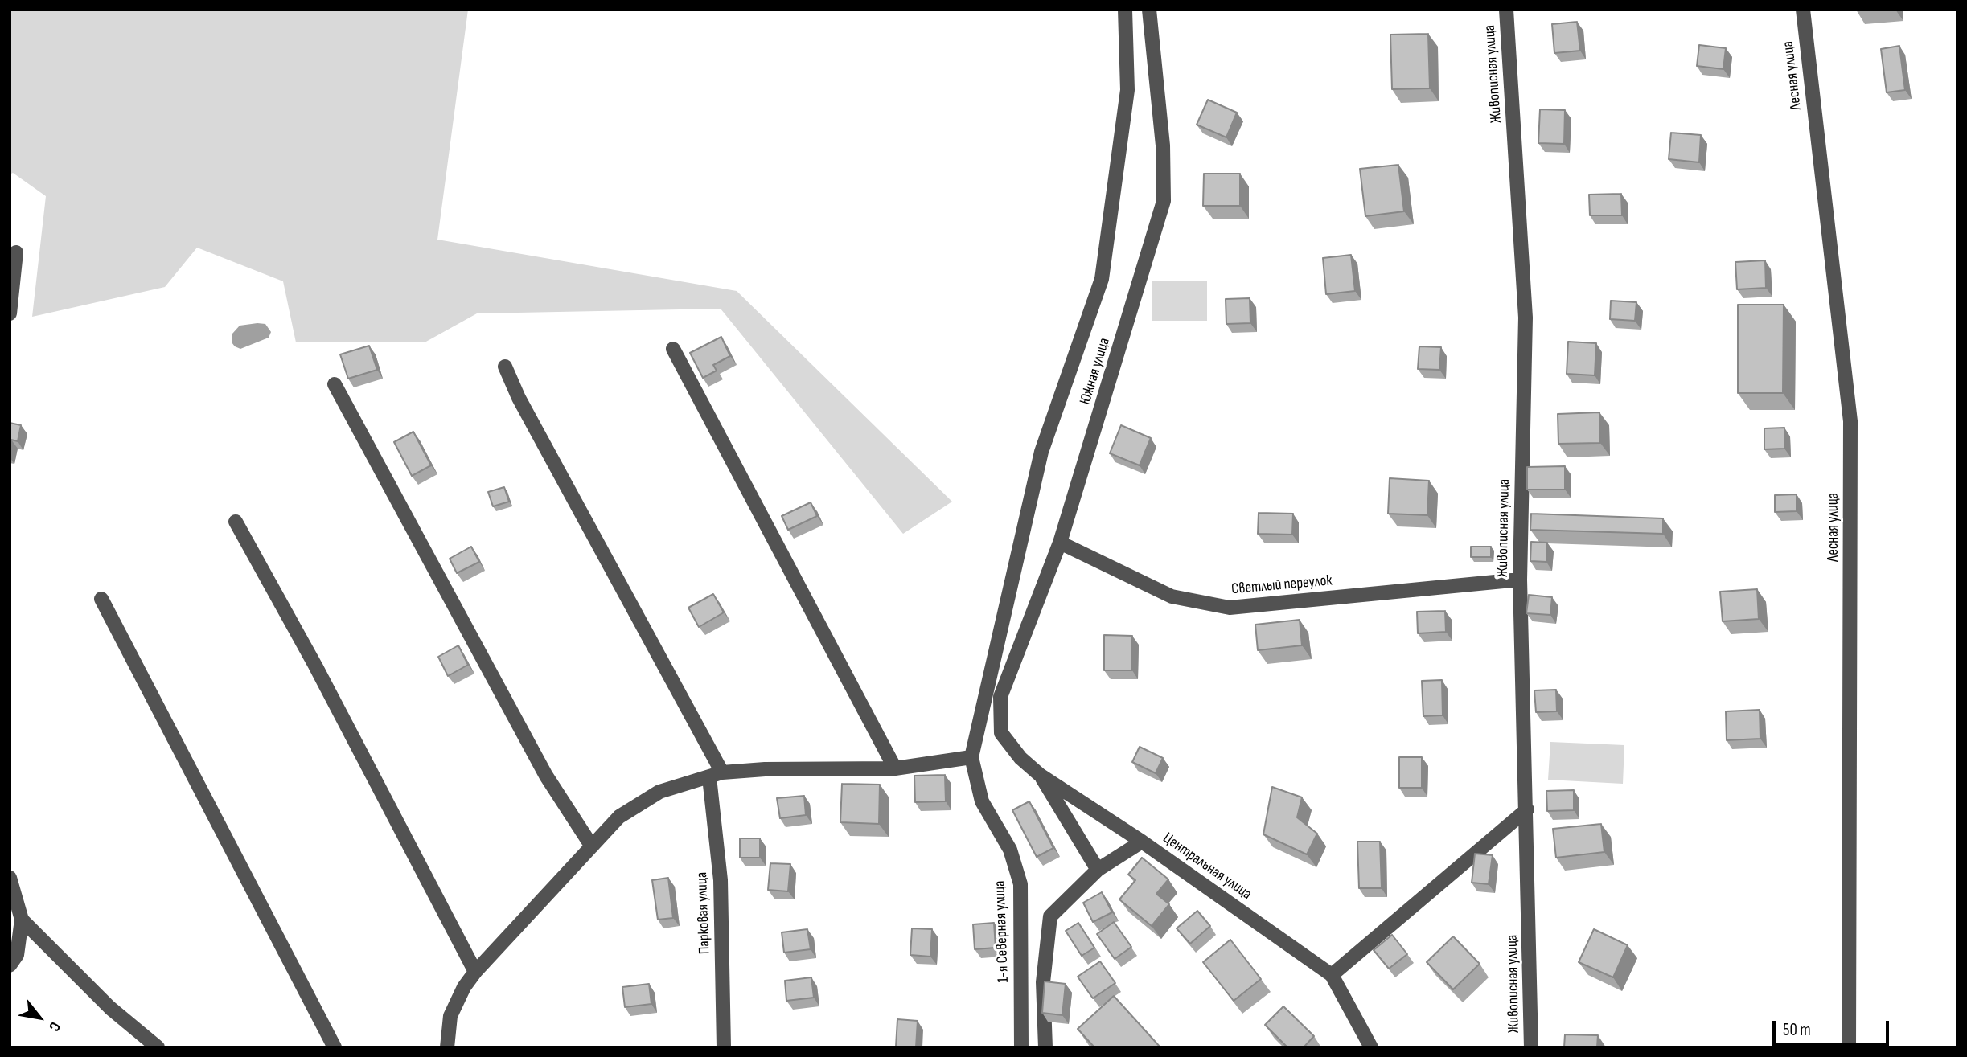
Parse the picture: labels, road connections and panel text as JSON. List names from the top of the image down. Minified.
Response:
{"streets":{"street":["Живописная улица","Лесная улица","Южная улица","Светлый переулок","Центральная улица","Парковая улица","1-я Северная улица"]},"crossings":[["Живописная улица","Светлый переулок"],["Южная улица","Светлый переулок"],["Южная улица","Центральная улица"]],"scale_bar":"50 m","north":"bottom right"}
